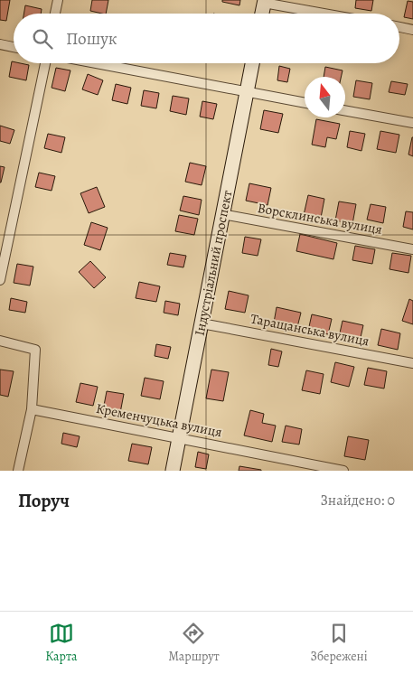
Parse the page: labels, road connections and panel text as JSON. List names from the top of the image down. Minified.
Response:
{"streets":{"street":["Ворсклинська вулиця","Індустріальний проспект","Таращанська вулиця","Кременчуцька вулиця"]},"crossings":[["Ворсклинська вулиця","Індустріальний проспект"],["Індустріальний проспект","Таращанська вулиця"],["Індустріальний проспект","Кременчуцька вулиця"]],"north":"top","page":{"search":"Пошук","heading":["Поруч","Знайдено: 0"],"nav":["Карта","Маршрут","Збережені"]}}
